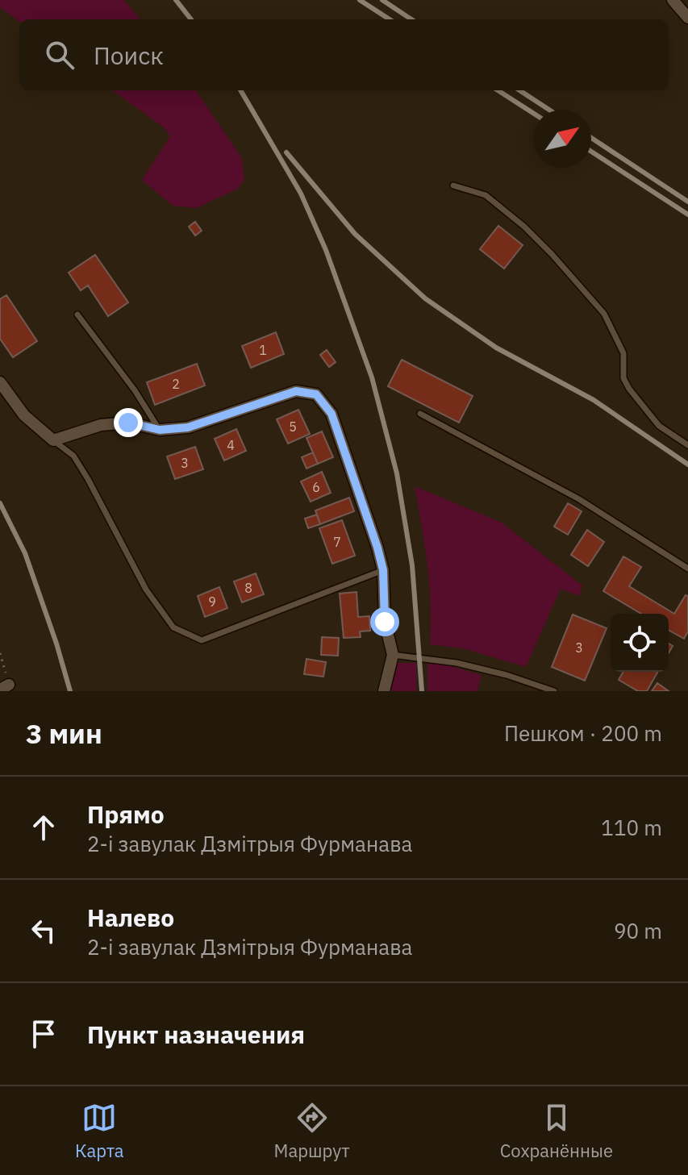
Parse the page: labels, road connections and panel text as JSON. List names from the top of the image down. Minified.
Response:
{"house_numbers":["1","2","5","4","3","6","7","8","9","3"],"north":"top right","page":{"search":"Поиск","heading":["3 мин","Пешком · 200 m"],"list":[["Прямо","2-і завулак Дзмітрыя Фурманава","110 m"],["Налево","2-і завулак Дзмітрыя Фурманава","90 m"],"Пункт назначения"],"nav":["Карта","Маршрут","Сохранённые"]}}
